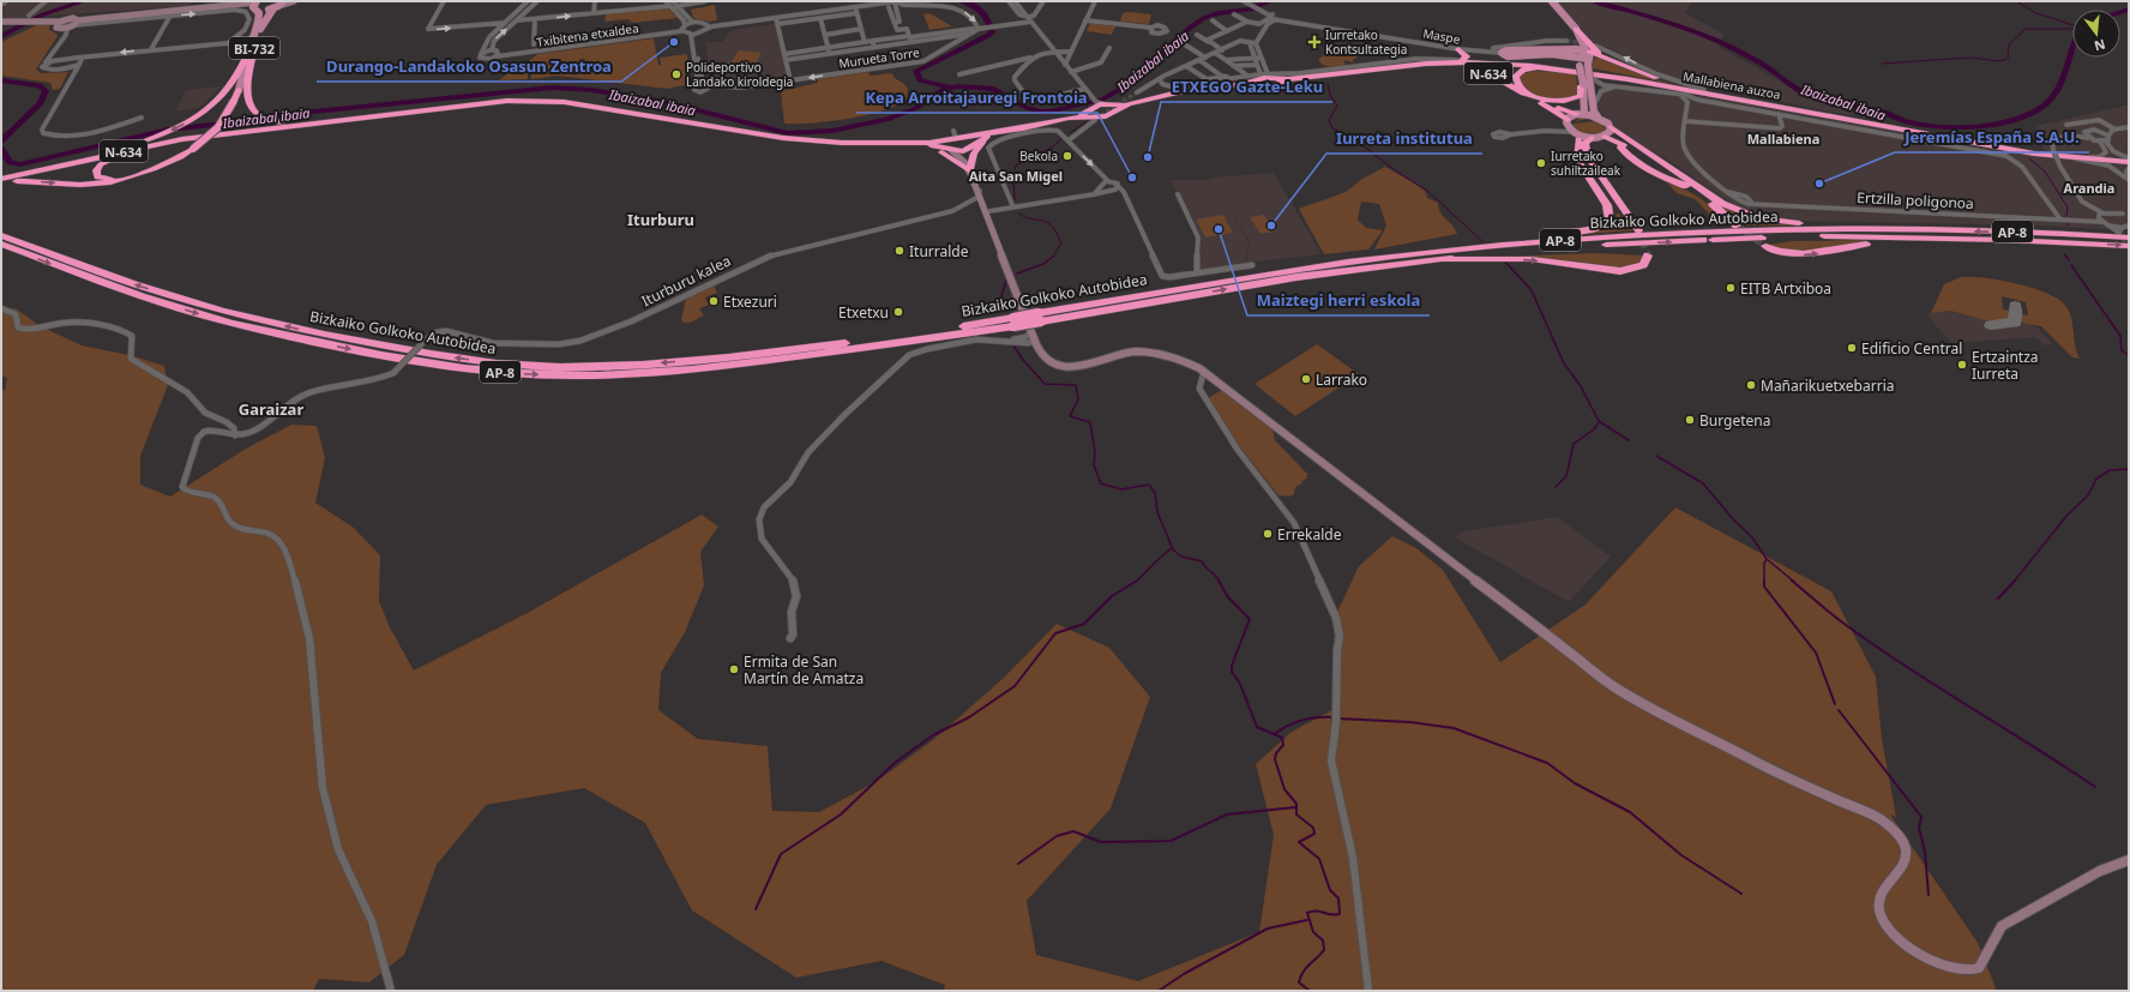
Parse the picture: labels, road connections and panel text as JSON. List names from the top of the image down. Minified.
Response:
{"streets":{"highway":["N-634","Mallabiena auzoa","Bizkaiko Golkoko Autobidea","AP-8"],"main road":["BI-732"],"street":["Txibitena etxaldea","Maspe","Murueta Torre","Ertzilla poligonoa","Iturburu kalea"]},"crossings":[["N-634","Mallabiena auzoa"]],"districts":["Mallabiena","Aita San Migel","Arandia","Iturburu","Garaizar"],"water":["Ibaizabal ibaia"],"places":{"other":["Durango-Landakoko Osasun Zentroa","Polideportivo Landako kiroldegia","Bekola","ETXEGO Gazte-Leku","Iurretako suhiltzaileak","Kepa Arroitajauregi Frontoia","Jeremías España S.A.U.","Iurreta institutua","Maiztegi herri eskola","Iturralde","EITB Artxiboa","Etxezuri","Etxetxu","Edificio Central","Ertzaintza Iurreta","Larrako","Mañarikuetxebarria","Burgetena","Errekalde","Ermita de San Martín de Amatza"],"health":["Iurretako Kontsultategia"]},"north":"bottom"}
